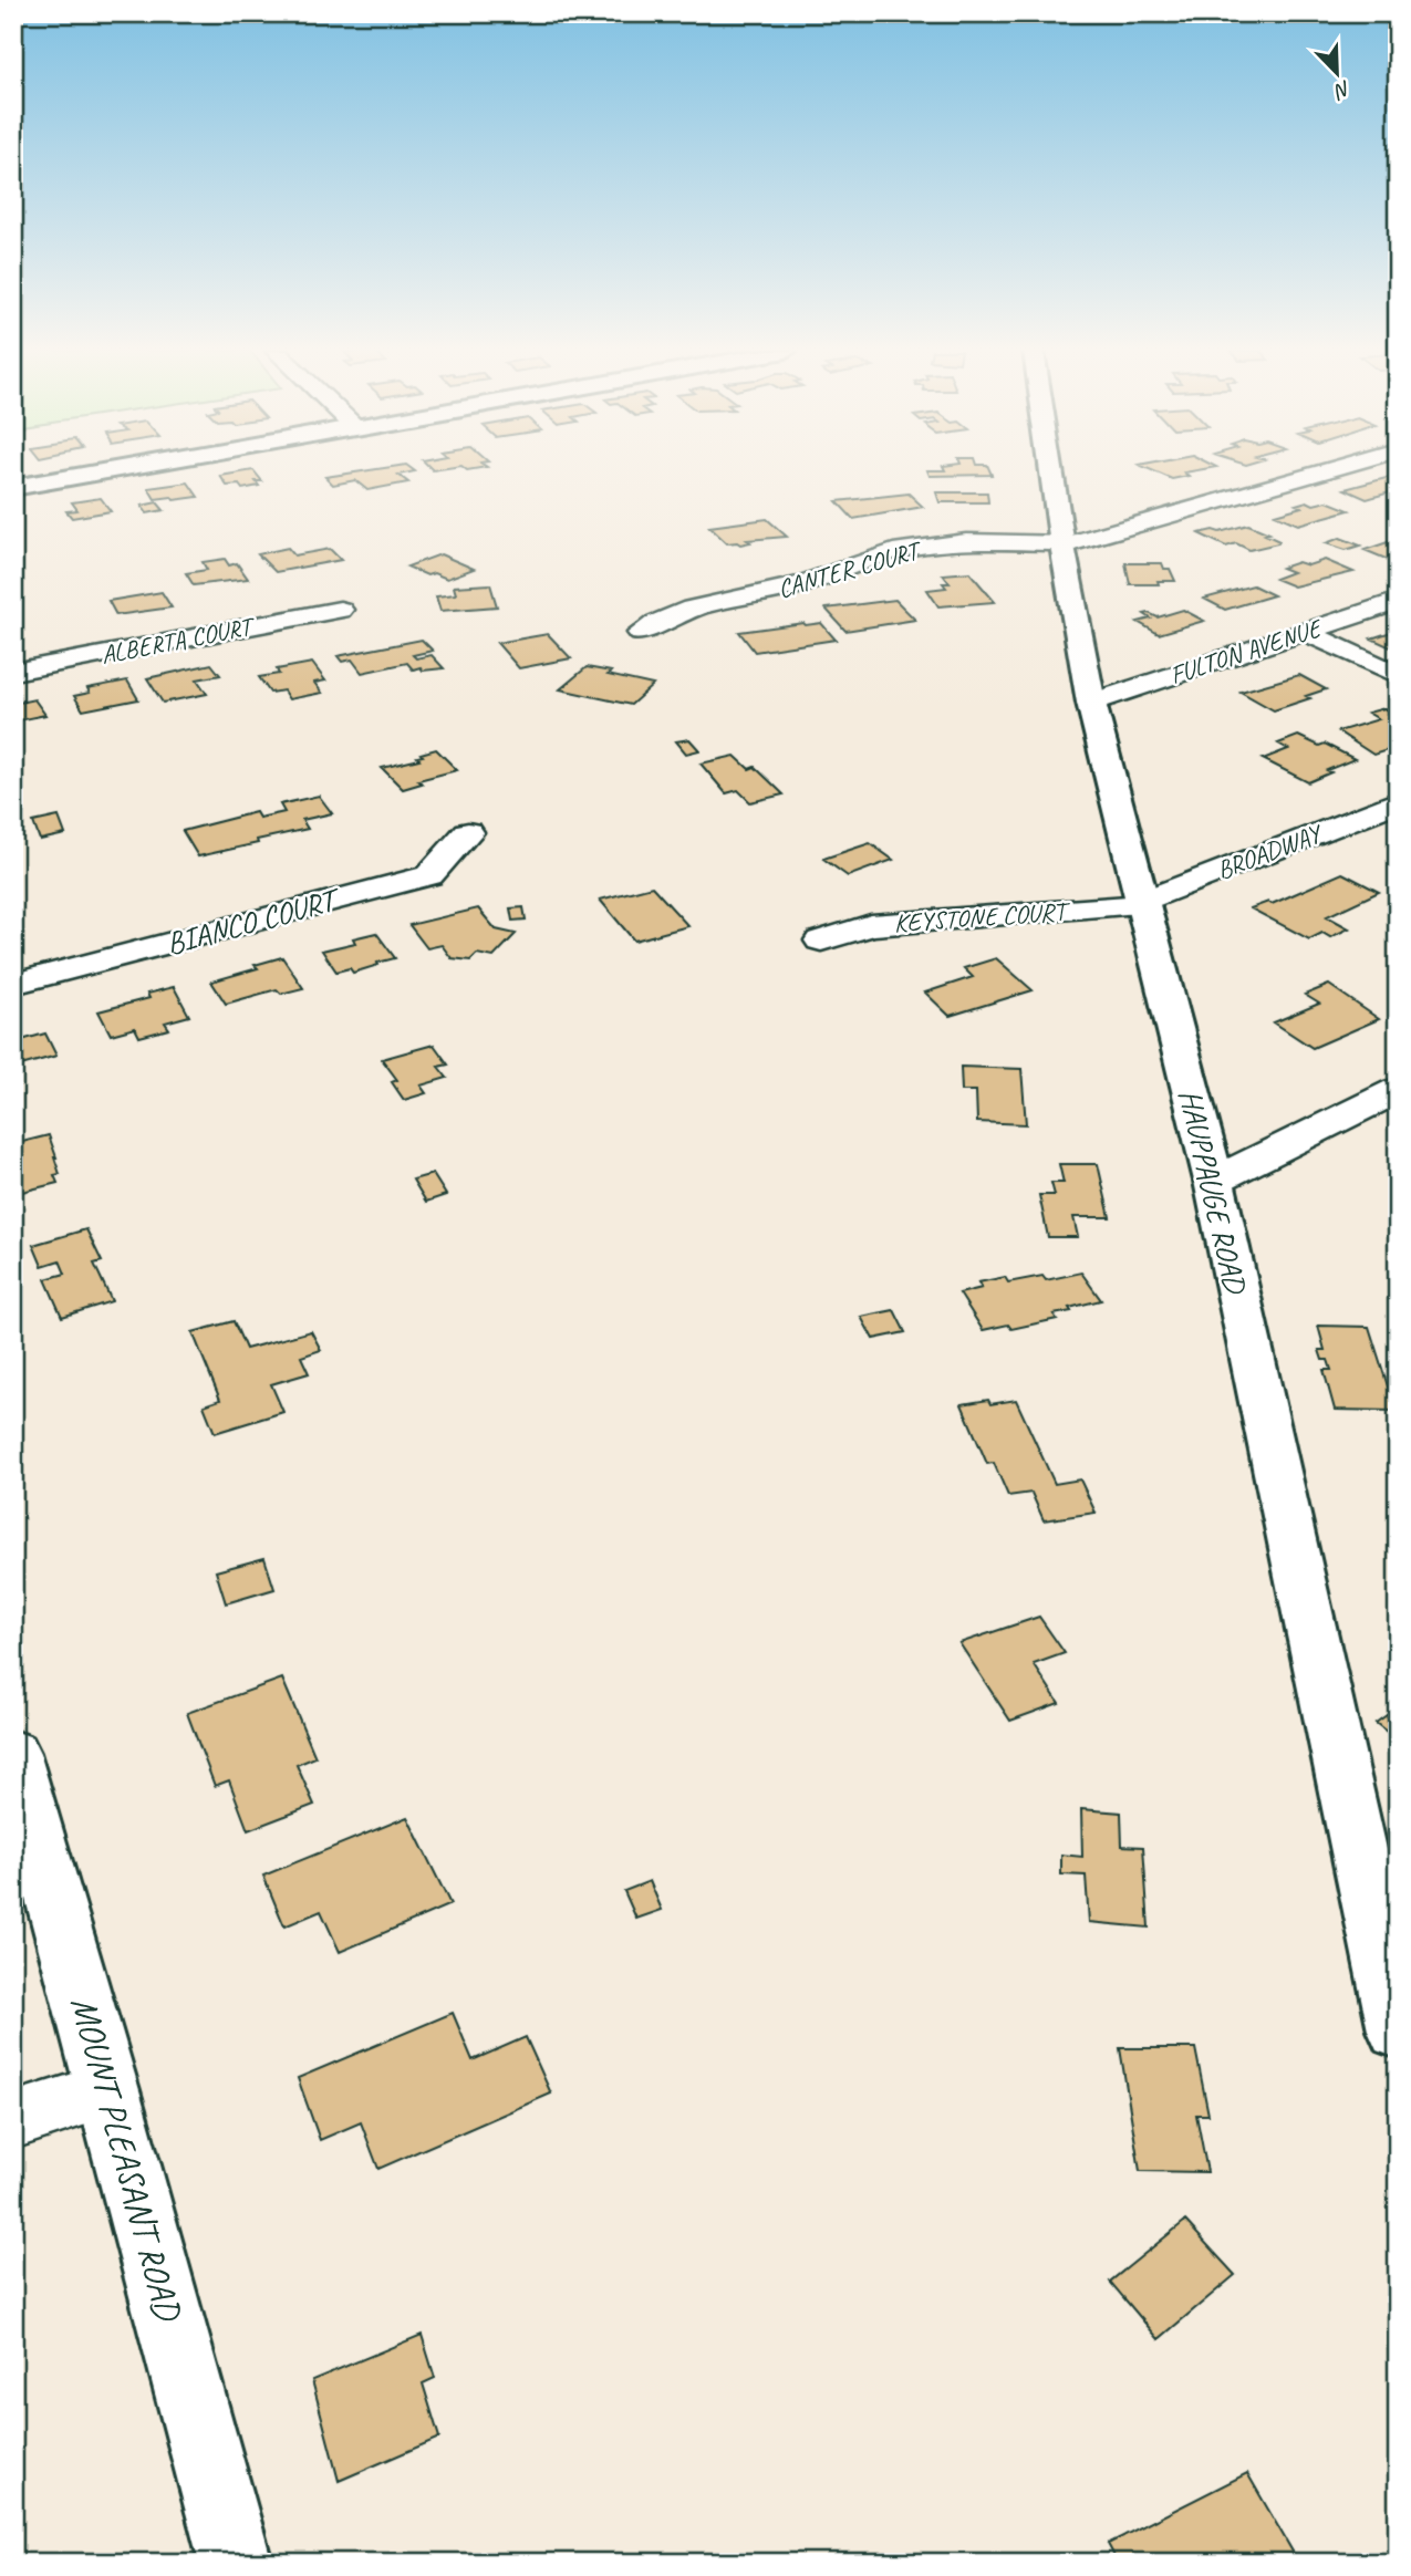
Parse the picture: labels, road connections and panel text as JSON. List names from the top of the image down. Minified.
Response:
{"streets":{"main road":["HAUPPAUGE ROAD","MOUNT PLEASANT ROAD"],"street":["CANTER COURT","ALBERTA COURT","FULTON AVENUE","BROADWAY","KEYSTONE COURT","BIANCO COURT"]},"crossings":[["CANTER COURT","HAUPPAUGE ROAD"],["FULTON AVENUE","HAUPPAUGE ROAD"],["BROADWAY","KEYSTONE COURT"],["BROADWAY","HAUPPAUGE ROAD"],["KEYSTONE COURT","HAUPPAUGE ROAD"]],"north":"bottom right"}
